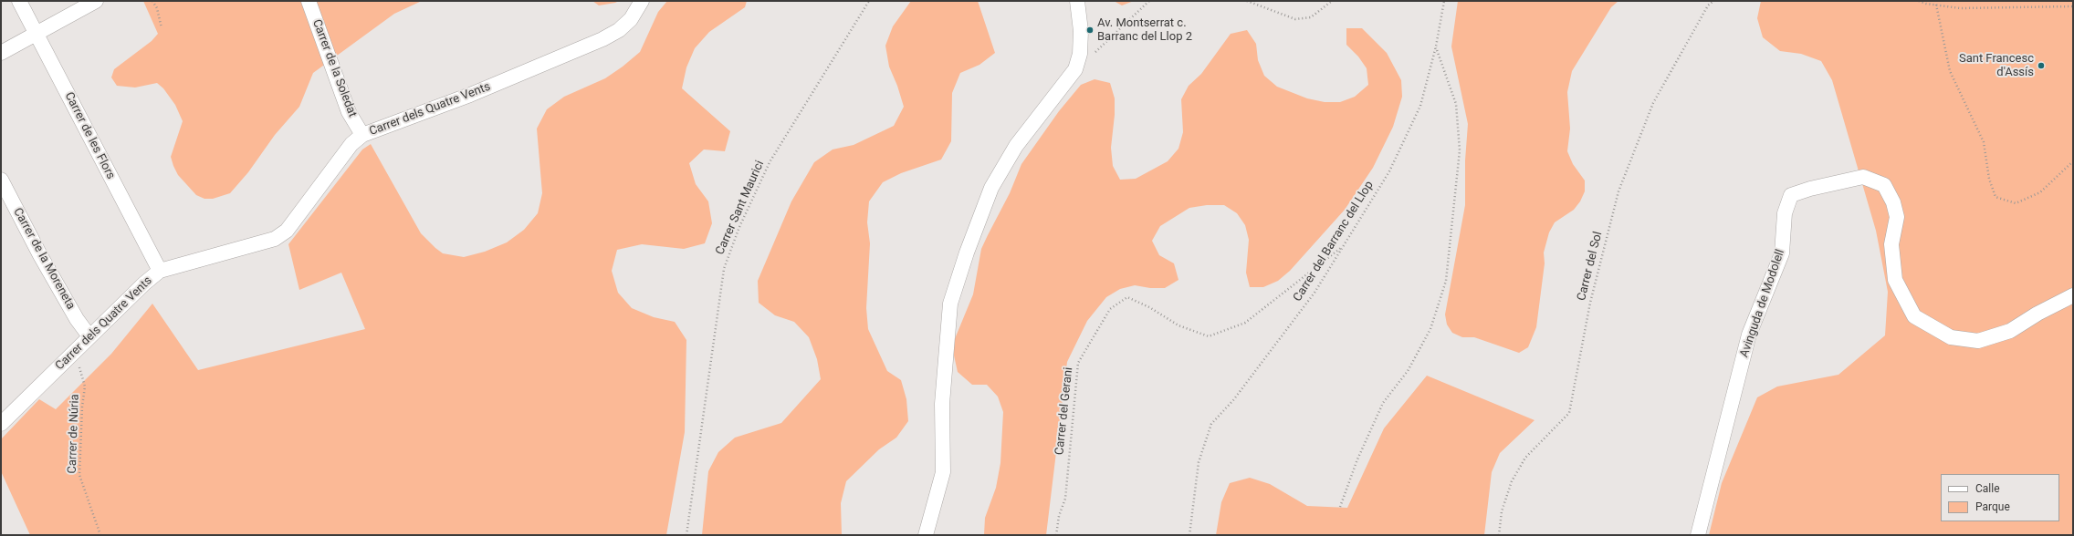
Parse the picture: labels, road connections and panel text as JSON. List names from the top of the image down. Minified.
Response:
{"streets":{"street":["Carrer de la Soledat","Carrer dels Quatre Vents","Carrer de les Flors","Carrer de la Moreneta","Avinguda de Modolell"],"path":["Carrer Sant Maurici","Carrer del Barranc del Llop","Carrer del Sol","Carrer del Gerani","Carrer de Núria"]},"crossings":[["Carrer de la Soledat","Carrer dels Quatre Vents"],["Carrer dels Quatre Vents","Carrer de les Flors"],["Carrer dels Quatre Vents","Carrer de la Moreneta"],["Carrer dels Quatre Vents","Carrer de Núria"],["Carrer del Barranc del Llop","Carrer del Gerani"]],"places":["Av. Montserrat c. Barranc del Llop 2","Sant Francesc d'Assís"],"legend":["Calle","Parque"]}
